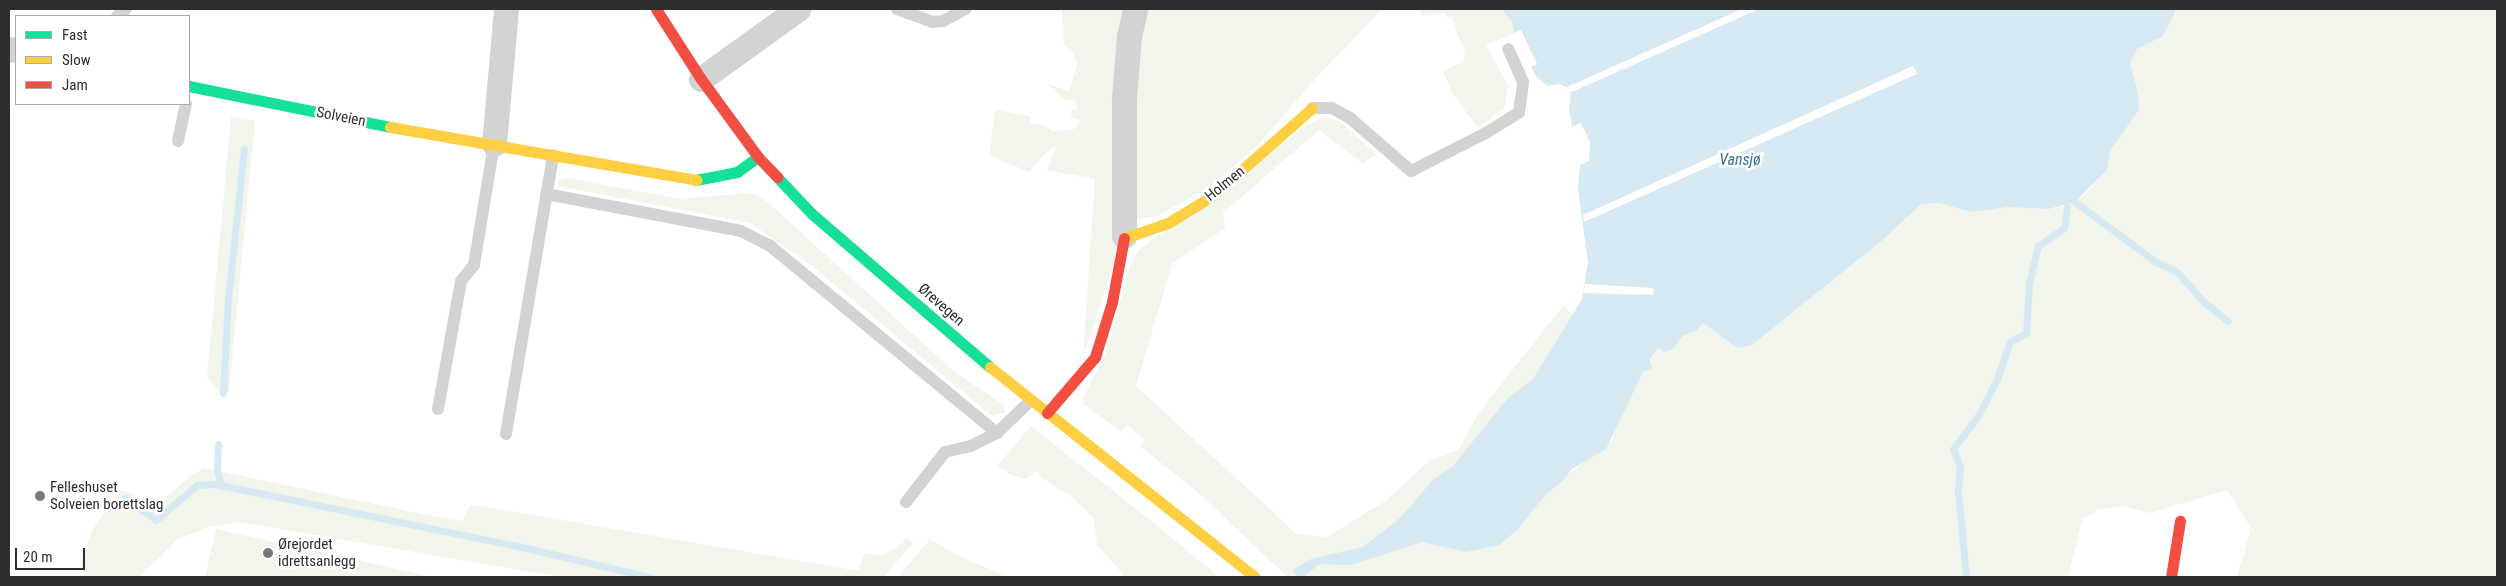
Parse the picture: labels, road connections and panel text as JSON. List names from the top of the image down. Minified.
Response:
{"streets":{"street":["Solveien","Holmen","Ørevegen"]},"crossings":[["Solveien","Ørevegen"]],"water":["Vansjø"],"places":["Felleshuset Solveien borettslag","Ørejordet idrettsanlegg"],"legend":["Fast","Slow","Jam"],"scale_bar":"20 m"}
